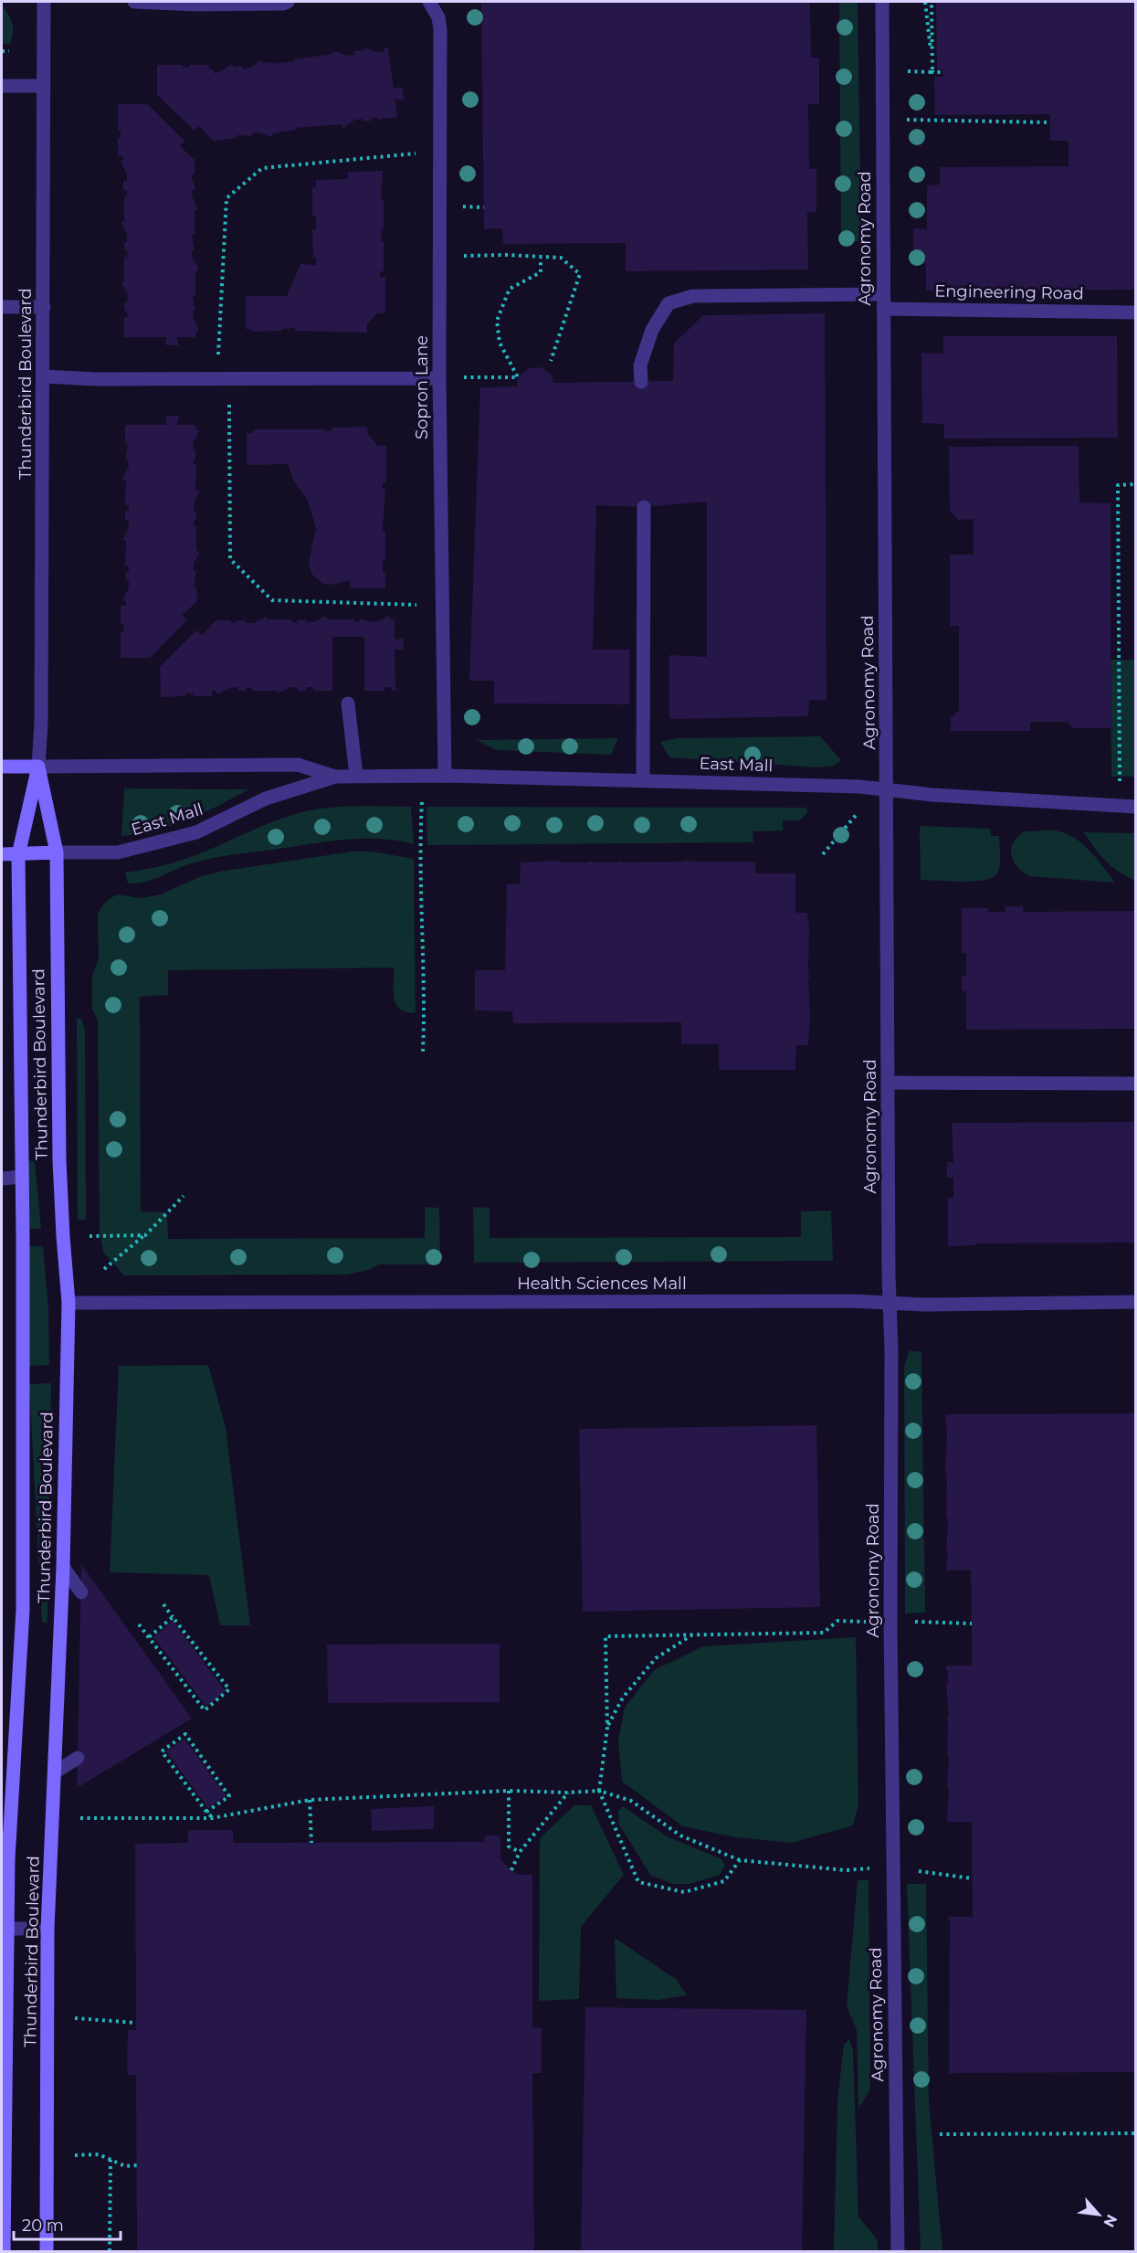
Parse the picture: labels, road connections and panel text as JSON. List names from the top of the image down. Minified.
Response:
{"streets":{"street":["Agronomy Road","Engineering Road","Thunderbird Boulevard","Sopron Lane","East Mall","Health Sciences Mall"]},"crossings":[["Agronomy Road","Engineering Road"],["Agronomy Road","East Mall"],["Agronomy Road","Health Sciences Mall"],["Thunderbird Boulevard","East Mall"],["Thunderbird Boulevard","Health Sciences Mall"],["Sopron Lane","East Mall"]],"scale_bar":"20 m","north":"bottom right"}
